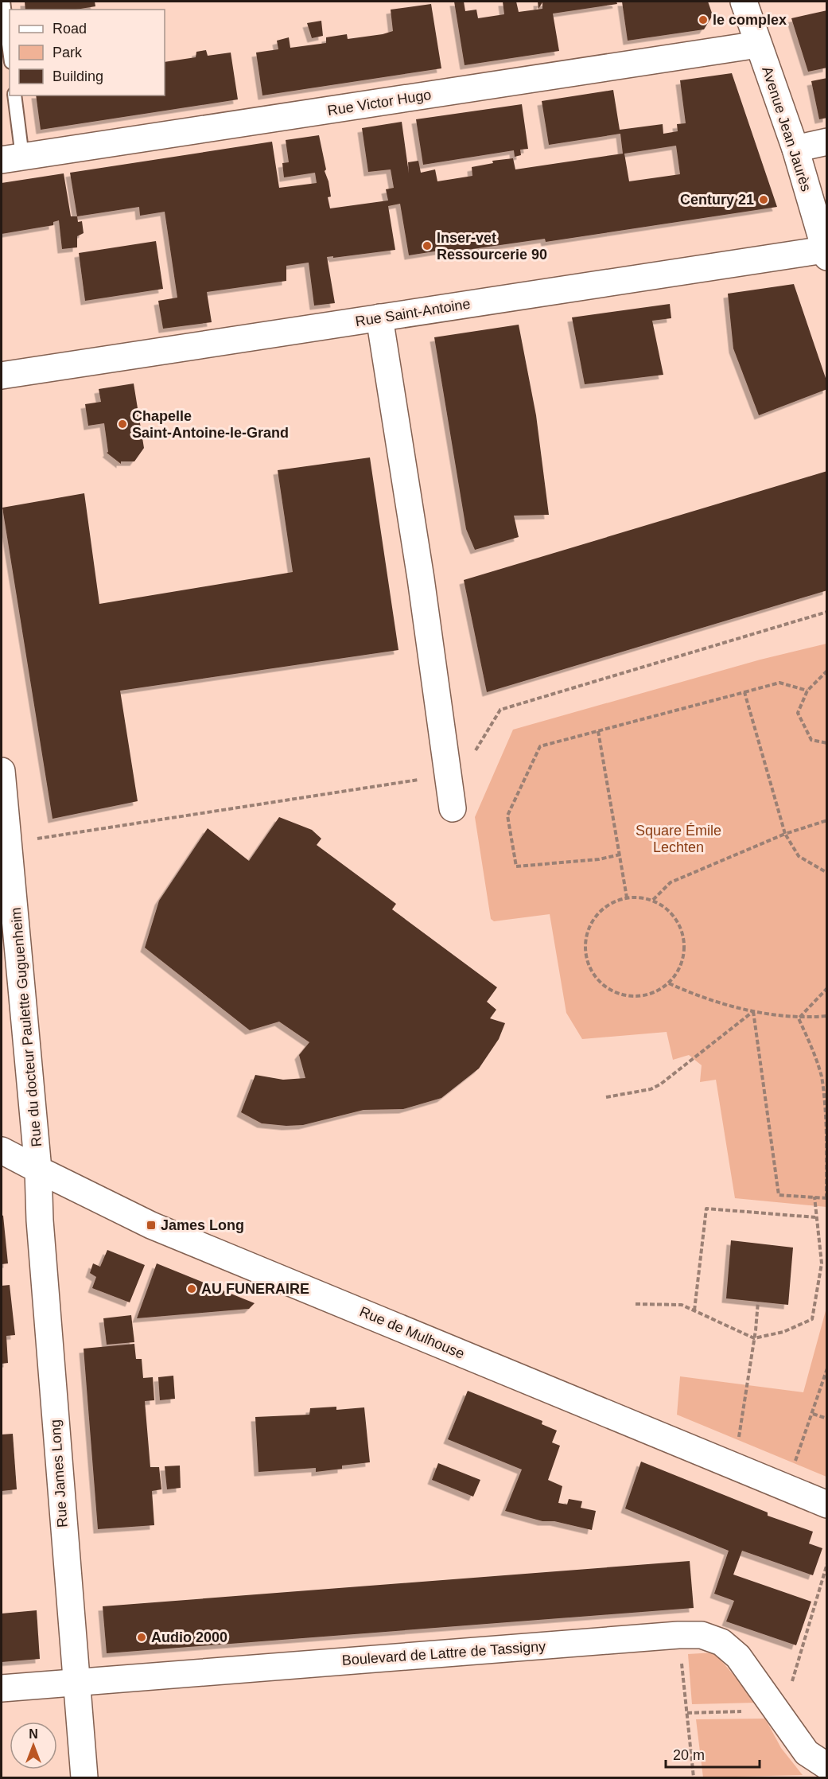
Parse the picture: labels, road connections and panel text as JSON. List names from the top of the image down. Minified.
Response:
{"streets":{"street":["Rue Victor Hugo","Avenue Jean Jaurès","Rue Saint-Antoine","Rue du docteur Paulette Guguenheim","Rue de Mulhouse","Rue James Long","Boulevard de Lattre de Tassigny"]},"crossings":[["Rue Victor Hugo","Avenue Jean Jaurès"],["Avenue Jean Jaurès","Rue Saint-Antoine"],["Rue du docteur Paulette Guguenheim","Rue de Mulhouse"],["Rue du docteur Paulette Guguenheim","Rue James Long"],["Rue de Mulhouse","Rue James Long"],["Rue James Long","Boulevard de Lattre de Tassigny"]],"parks":["Square Émile Lechten"],"places":{"other":["le complex","Century 21","Inser-vet Ressourcerie 90","Chapelle Saint-Antoine-le-Grand","AU FUNERAIRE","Audio 2000"],"transit":["James Long"]},"legend":["Road","Park","Building"],"scale_bar":"20 m","north":"top"}
